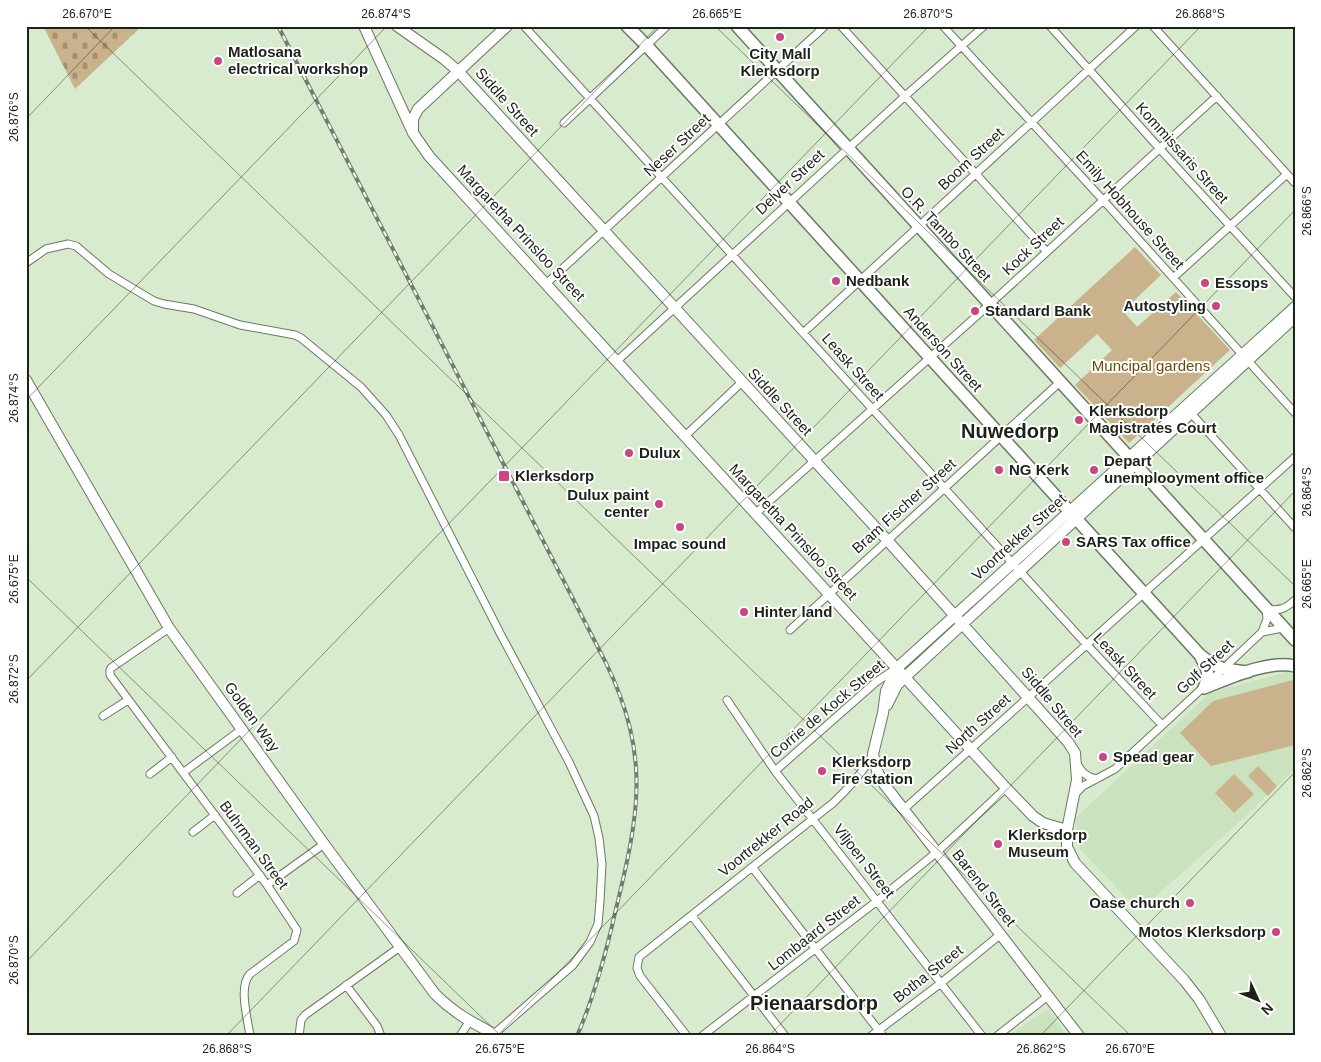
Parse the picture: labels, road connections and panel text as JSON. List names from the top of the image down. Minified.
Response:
{"streets":{"main road":["O.R. Tambo Street","Anderson Street"],"street":["Siddle Street","Neser Street","Kommissaris Street","Boom Street","Delver Street","Emily Hobhouse Street","Margaretha Prinsloo Street","Kock Street","Leask Street","Bram Fischer Street","Voortrekker Street","Golf Street","Corrie de Kock Street","Golden Way","North Street","Voortrekker Road","Buhrman Street","Viljoen Street","Barend Street","Lombaard Street","Botha Street"]},"crossings":[["Siddle Street","Neser Street"],["Siddle Street","Delver Street"],["Siddle Street","Margaretha Prinsloo Street"],["Siddle Street","Kock Street"],["Siddle Street","Bram Fischer Street"],["Siddle Street","Voortrekker Street"],["Siddle Street","Golf Street"],["Siddle Street","North Street"],["Neser Street","Margaretha Prinsloo Street"],["Neser Street","O.R. Tambo Street"],["Neser Street","Anderson Street"],["Neser Street","Leask Street"],["Kommissaris Street","Boom Street"],["Kommissaris Street","Kock Street"],["Boom Street","Emily Hobhouse Street"],["Boom Street","O.R. Tambo Street"],["Boom Street","Anderson Street"],["Boom Street","Leask Street"],["Delver Street","Emily Hobhouse Street"],["Delver Street","Margaretha Prinsloo Street"],["Delver Street","O.R. Tambo Street"],["Delver Street","Anderson Street"],["Delver Street","Leask Street"],["Emily Hobhouse Street","Kock Street"],["Emily Hobhouse Street","Voortrekker Street"],["Margaretha Prinsloo Street","Kock Street"],["Margaretha Prinsloo Street","Bram Fischer Street"],["Margaretha Prinsloo Street","Voortrekker Street"],["Margaretha Prinsloo Street","Corrie de Kock Street"],["Margaretha Prinsloo Street","North Street"],["Margaretha Prinsloo Street","Voortrekker Road"],["Margaretha Prinsloo Street","Lombaard Street"],["O.R. Tambo Street","Kock Street"],["O.R. Tambo Street","Bram Fischer Street"],["O.R. Tambo Street","Voortrekker Street"],["O.R. Tambo Street","North Street"],["Kock Street","Anderson Street"],["Kock Street","Leask Street"],["Anderson Street","Bram Fischer Street"],["Anderson Street","Voortrekker Street"],["Anderson Street","Golf Street"],["Anderson Street","North Street"],["Leask Street","Bram Fischer Street"],["Leask Street","Voortrekker Street"],["Leask Street","Golf Street"],["Leask Street","North Street"],["Voortrekker Street","Corrie de Kock Street"],["Voortrekker Street","Voortrekker Road"],["Corrie de Kock Street","Voortrekker Road"],["Corrie de Kock Street","Viljoen Street"],["Golden Way","Buhrman Street"],["North Street","Barend Street"],["Voortrekker Road","Viljoen Street"],["Voortrekker Road","Barend Street"],["Viljoen Street","Lombaard Street"],["Viljoen Street","Botha Street"],["Barend Street","Lombaard Street"],["Barend Street","Botha Street"]],"districts":["Nuwedorp","Pienaarsdorp"],"parks":["Muncipal gardens"],"places":{"other":["City Mall Klerksdorp","Matlosana electrical workshop","Nedbank","Essops","Autostyling","Standard Bank","Klerksdorp Magistrates Court","Dulux","NG Kerk","Depart unemplooyment office","Dulux paint center","Impac sound","SARS Tax office","Hinter land","Spead gear","Klerksdorp Fire station","Klerksdorp Museum","Oase church","Motos Klerksdorp"],"transit":["Klerksdorp"]},"north":"bottom right","coordinates":["26.670°E","26.874°S","26.665°E","26.870°S","26.868°S","26.876°S","26.866°S","26.864°S","26.675°E","26.872°S","26.862°S"]}
